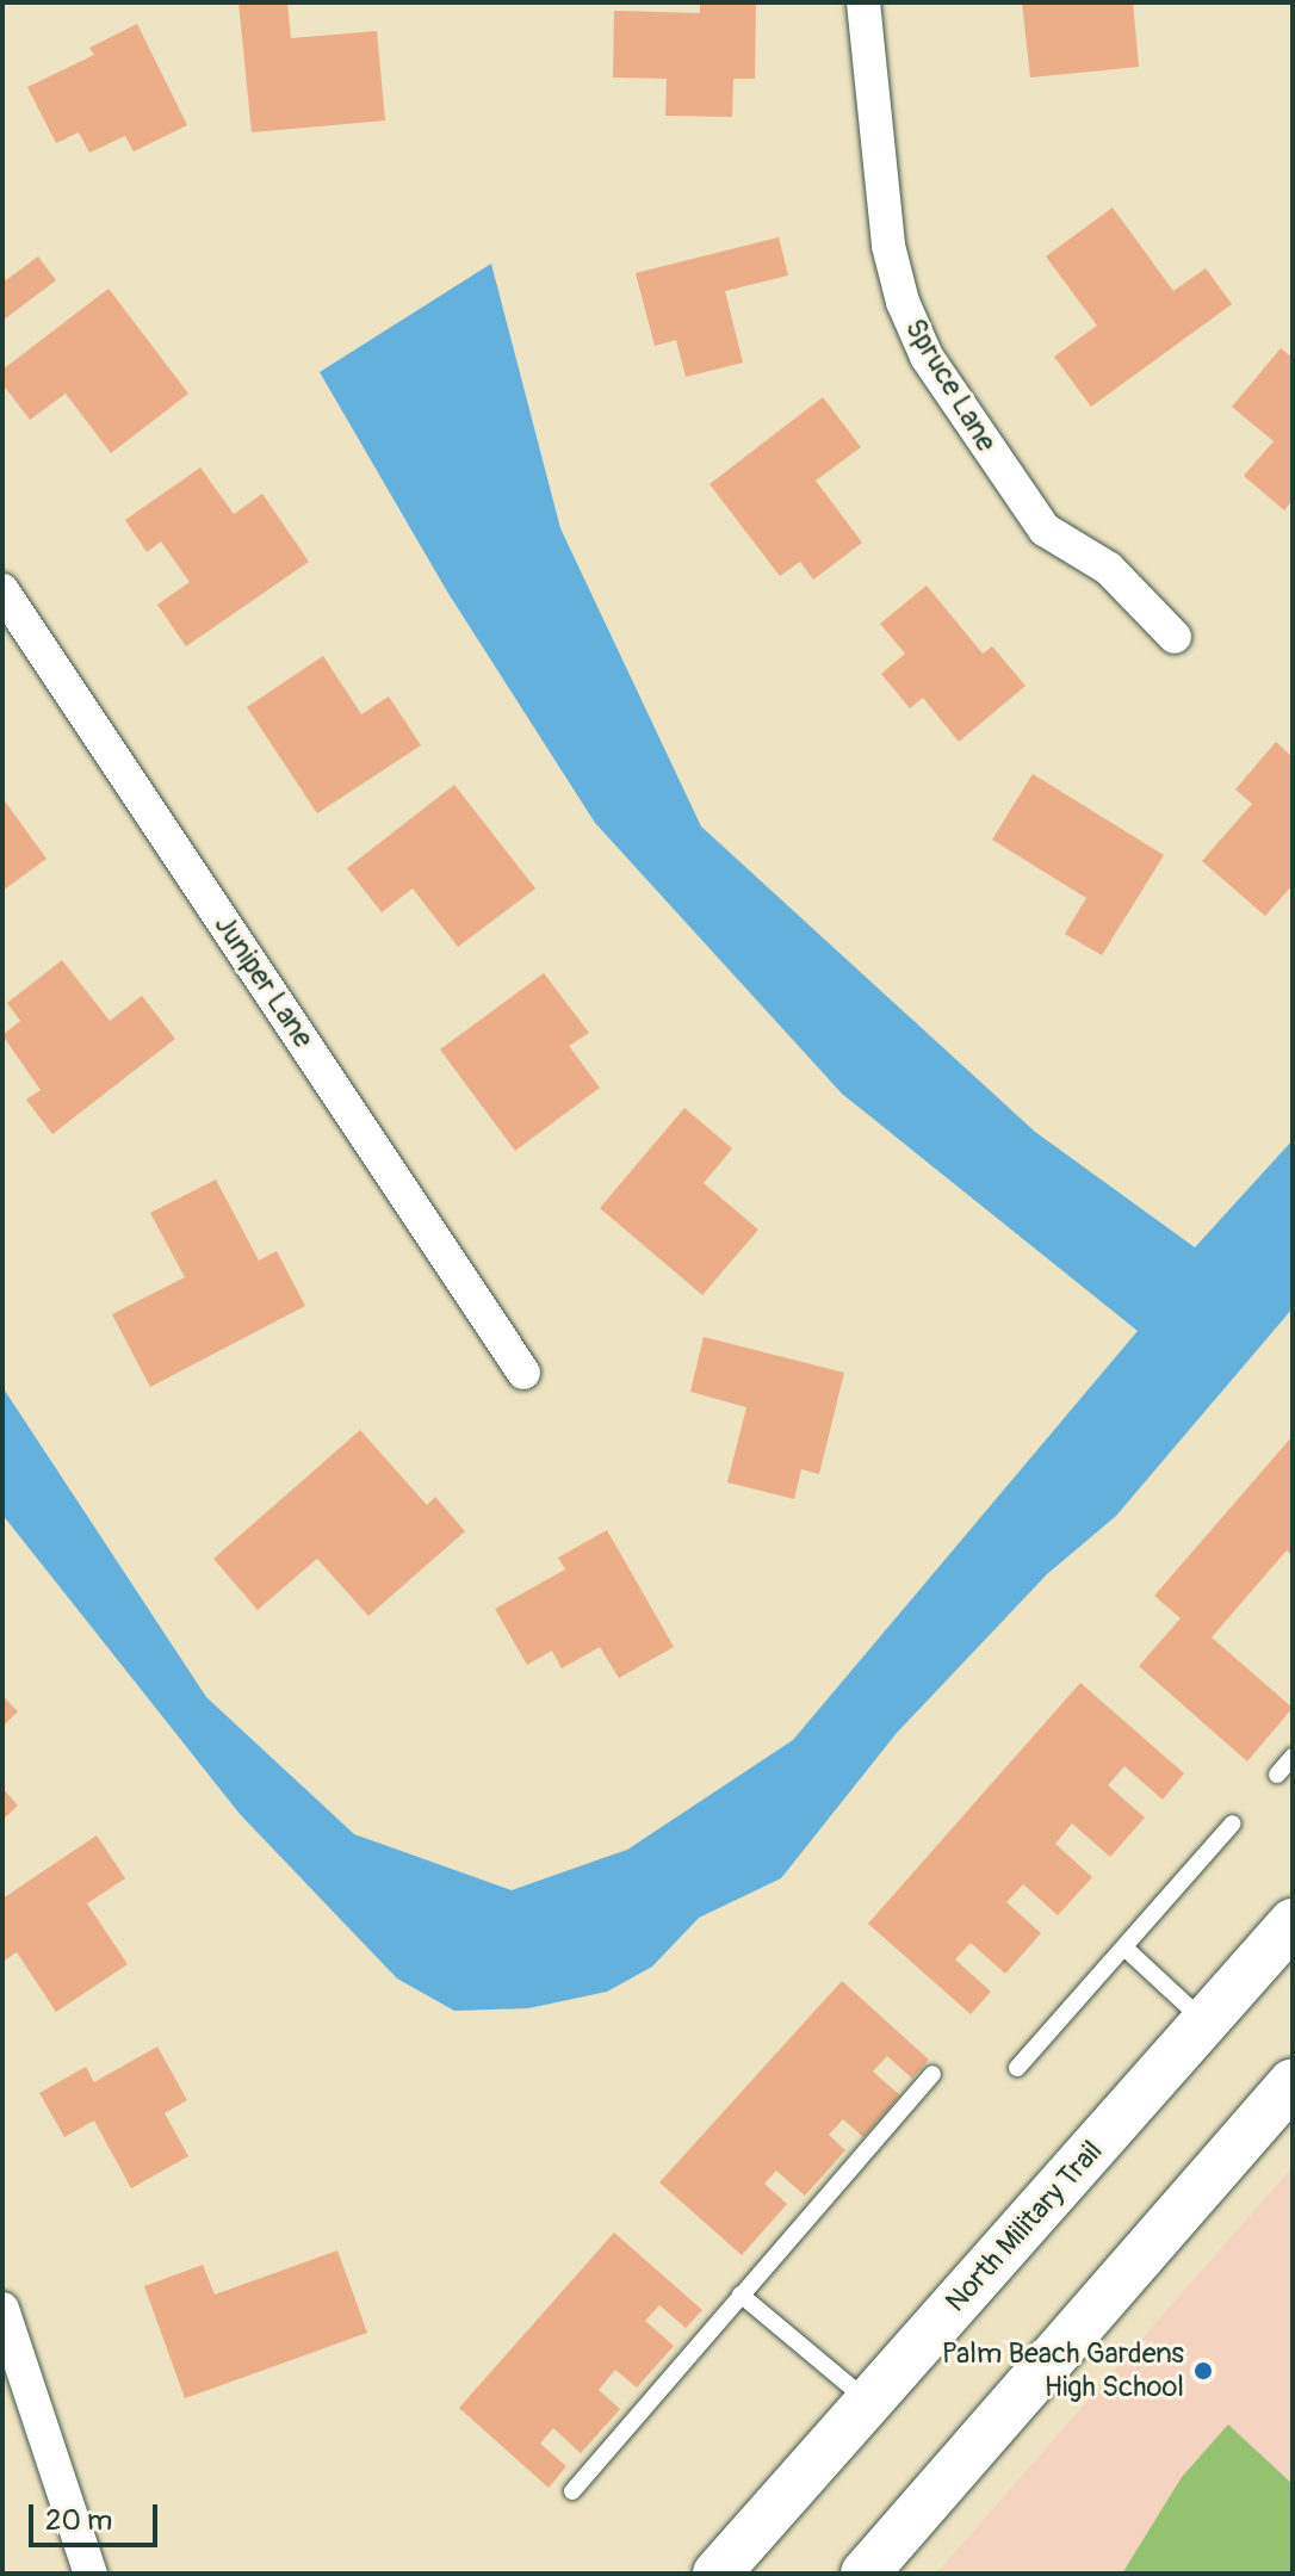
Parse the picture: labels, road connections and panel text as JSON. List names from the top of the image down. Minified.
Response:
{"streets":{"main road":["North Military Trail"],"street":["Spruce Lane","Juniper Lane"]},"places":["Palm Beach Gardens High School"],"scale_bar":"20 m"}
